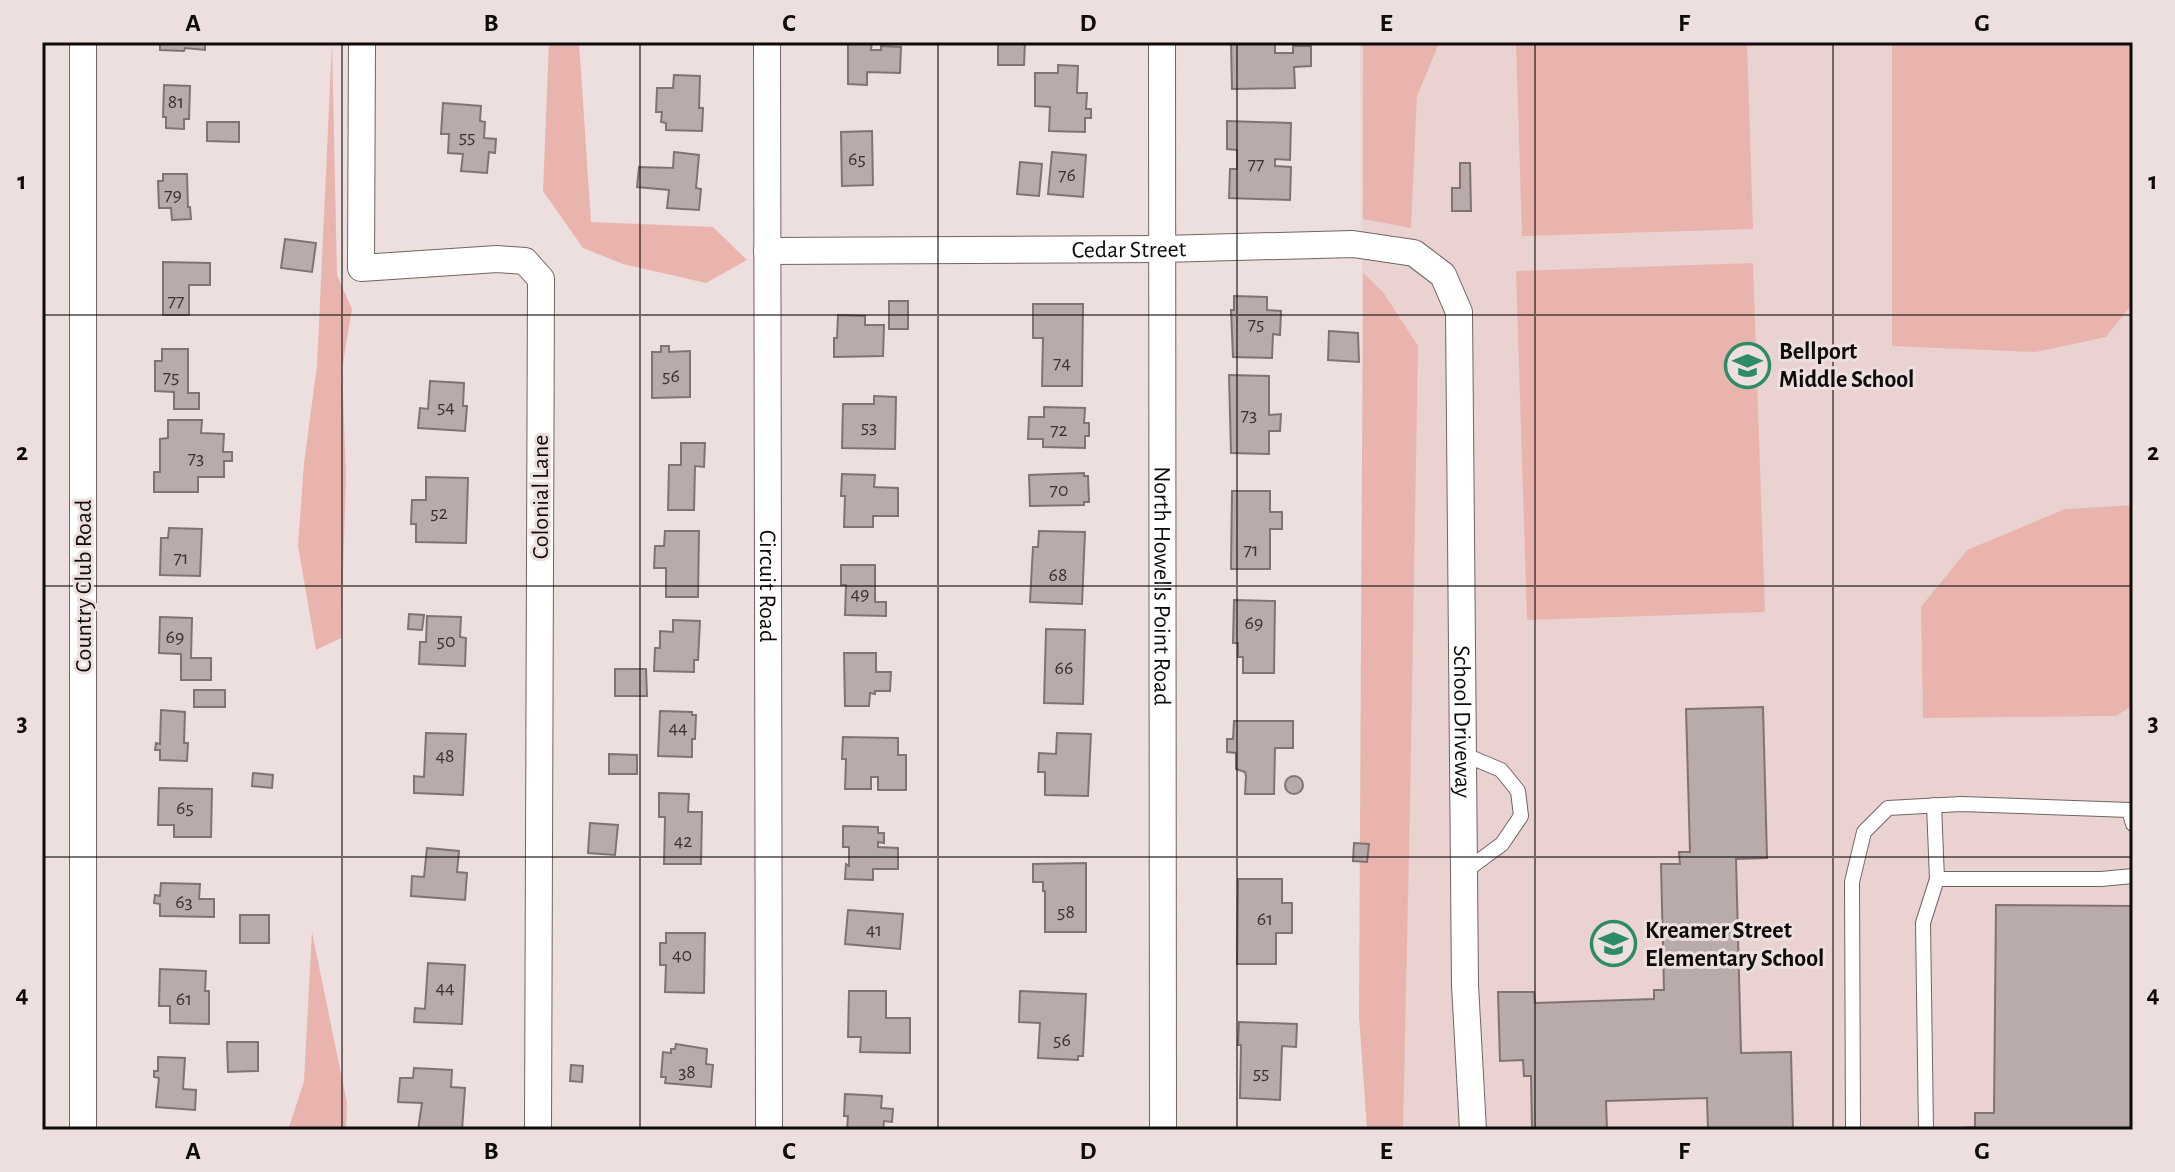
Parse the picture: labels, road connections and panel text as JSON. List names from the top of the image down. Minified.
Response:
{"streets":{"street":["Cedar Street","Colonial Lane","Country Club Road","Circuit Road","North Howells Point Road","School Driveway"]},"crossings":[["Cedar Street","Circuit Road"],["Cedar Street","North Howells Point Road"],["Cedar Street","School Driveway"]],"places":{"school or university":["Bellport Middle School","Kreamer Street Elementary School"]},"house_numbers":["81","55","65","77","76","79","77","75","74","56","75","54","73","53","72","73","70","52","71","71","68","49","69","69","50","66","44","48","65","42","63","58","61","41","40","44","61","56","38","55"],"grid":{"columns":["A","B","C","D","E","F","G"],"rows":["1","2","3","4"]}}
